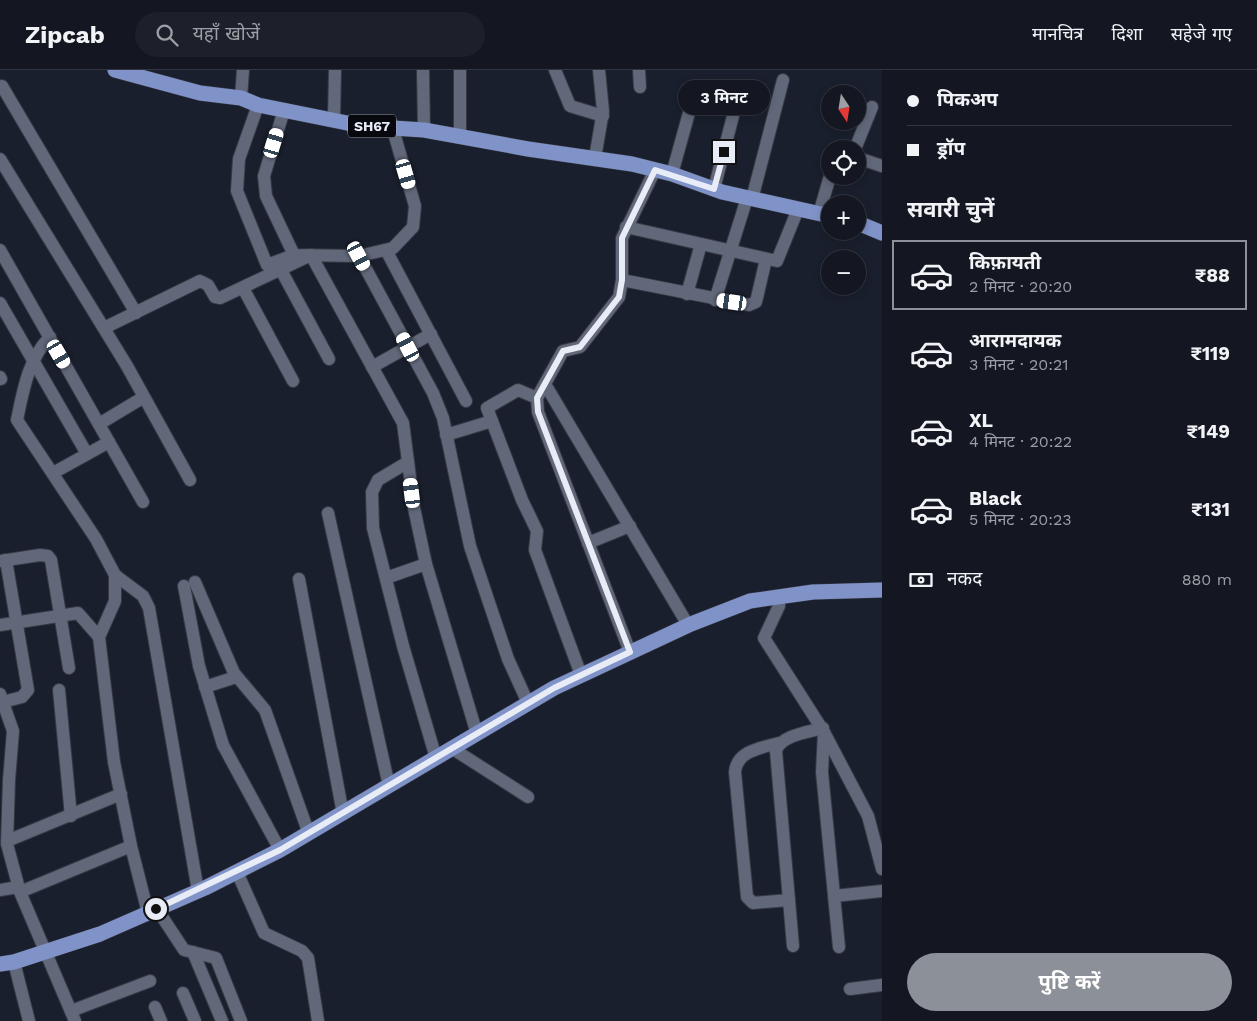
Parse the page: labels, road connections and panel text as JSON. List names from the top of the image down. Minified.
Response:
{"streets":{"main road":["SH67"]},"north":"bottom","page":{"header":"Zipcab","search":"यहाँ खोजें","nav":["मानचित्र","दिशा","सहेजे गए"],"banner":["पिकअप","ड्रॉप"],"bubble":"3 मिनट","map_buttons":["+","−"],"heading":"सवारी चुनें","list":[{"name":"किफ़ायती","note":"2 मिनट · 20:20","value":"₹88"},{"name":"आरामदायक","note":"3 मिनट · 20:21","value":"₹119"},{"name":"XL","note":"4 मिनट · 20:22","value":"₹149"},{"name":"Black","note":"5 मिनट · 20:23","value":"₹131"}],"pay":["नकद","880 m"],"buttons":"पुष्टि करें"}}
